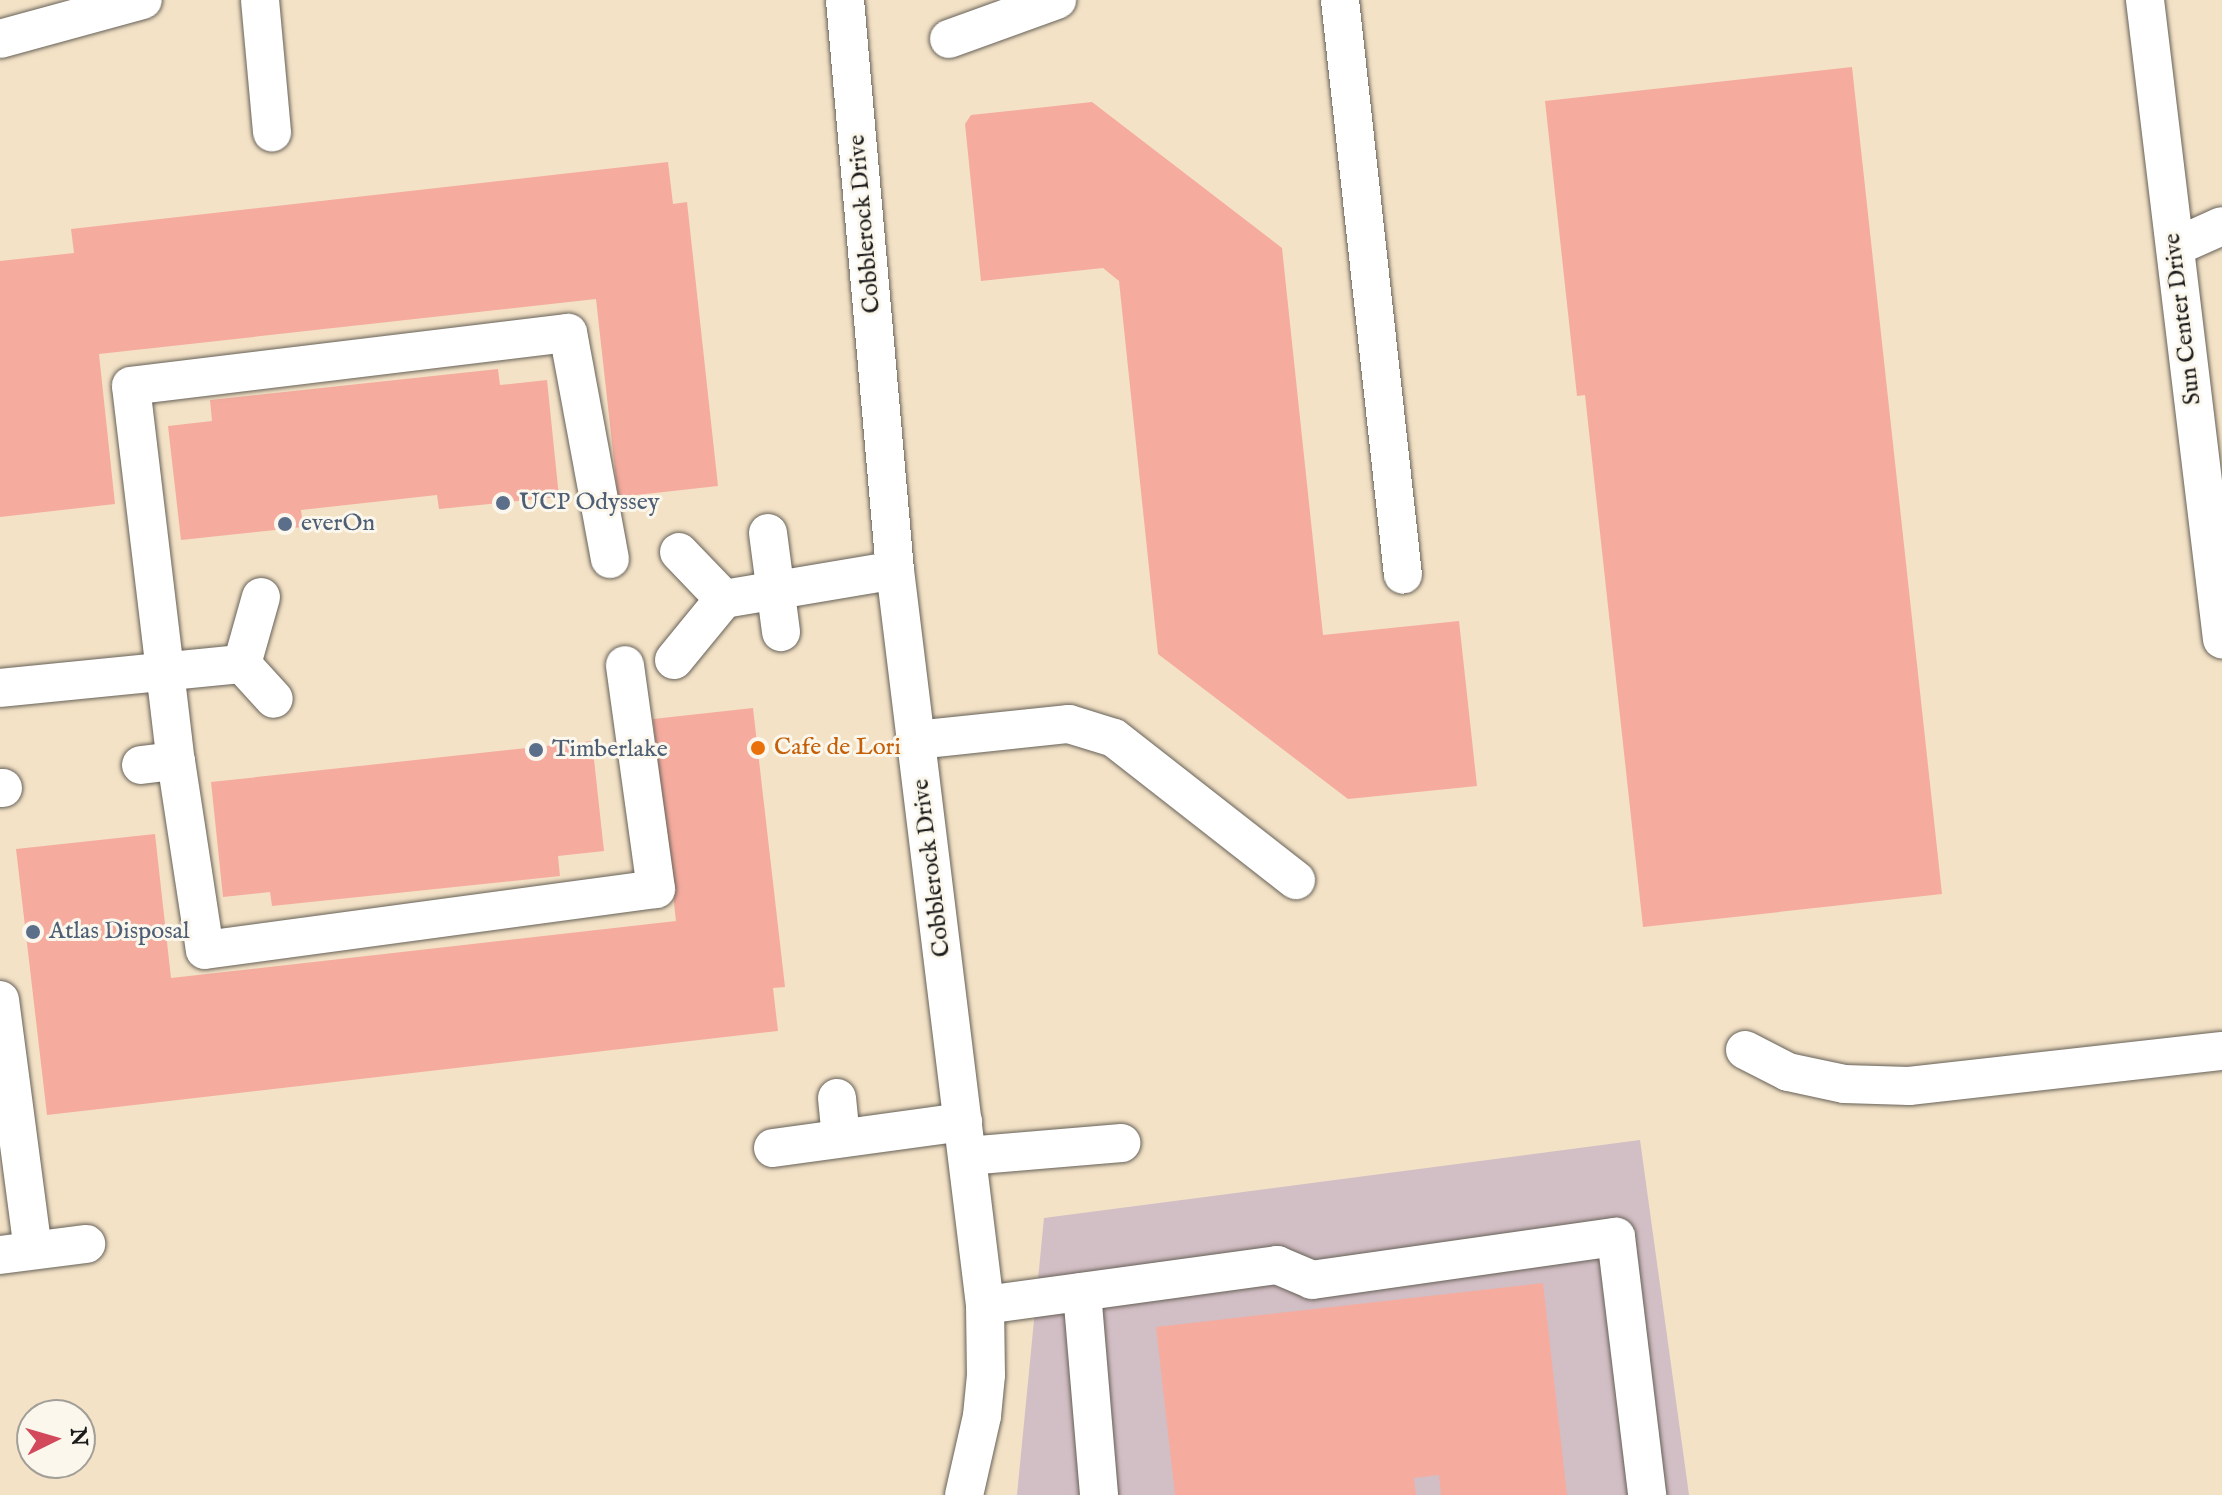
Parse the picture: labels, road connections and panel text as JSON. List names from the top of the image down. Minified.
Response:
{"streets":{"street":["Cobblerock Drive","Sun Center Drive"]},"places":["UCP Odyssey","everOn","Cafe de Lori","Timberlake","Atlas Disposal"],"north":"right"}
